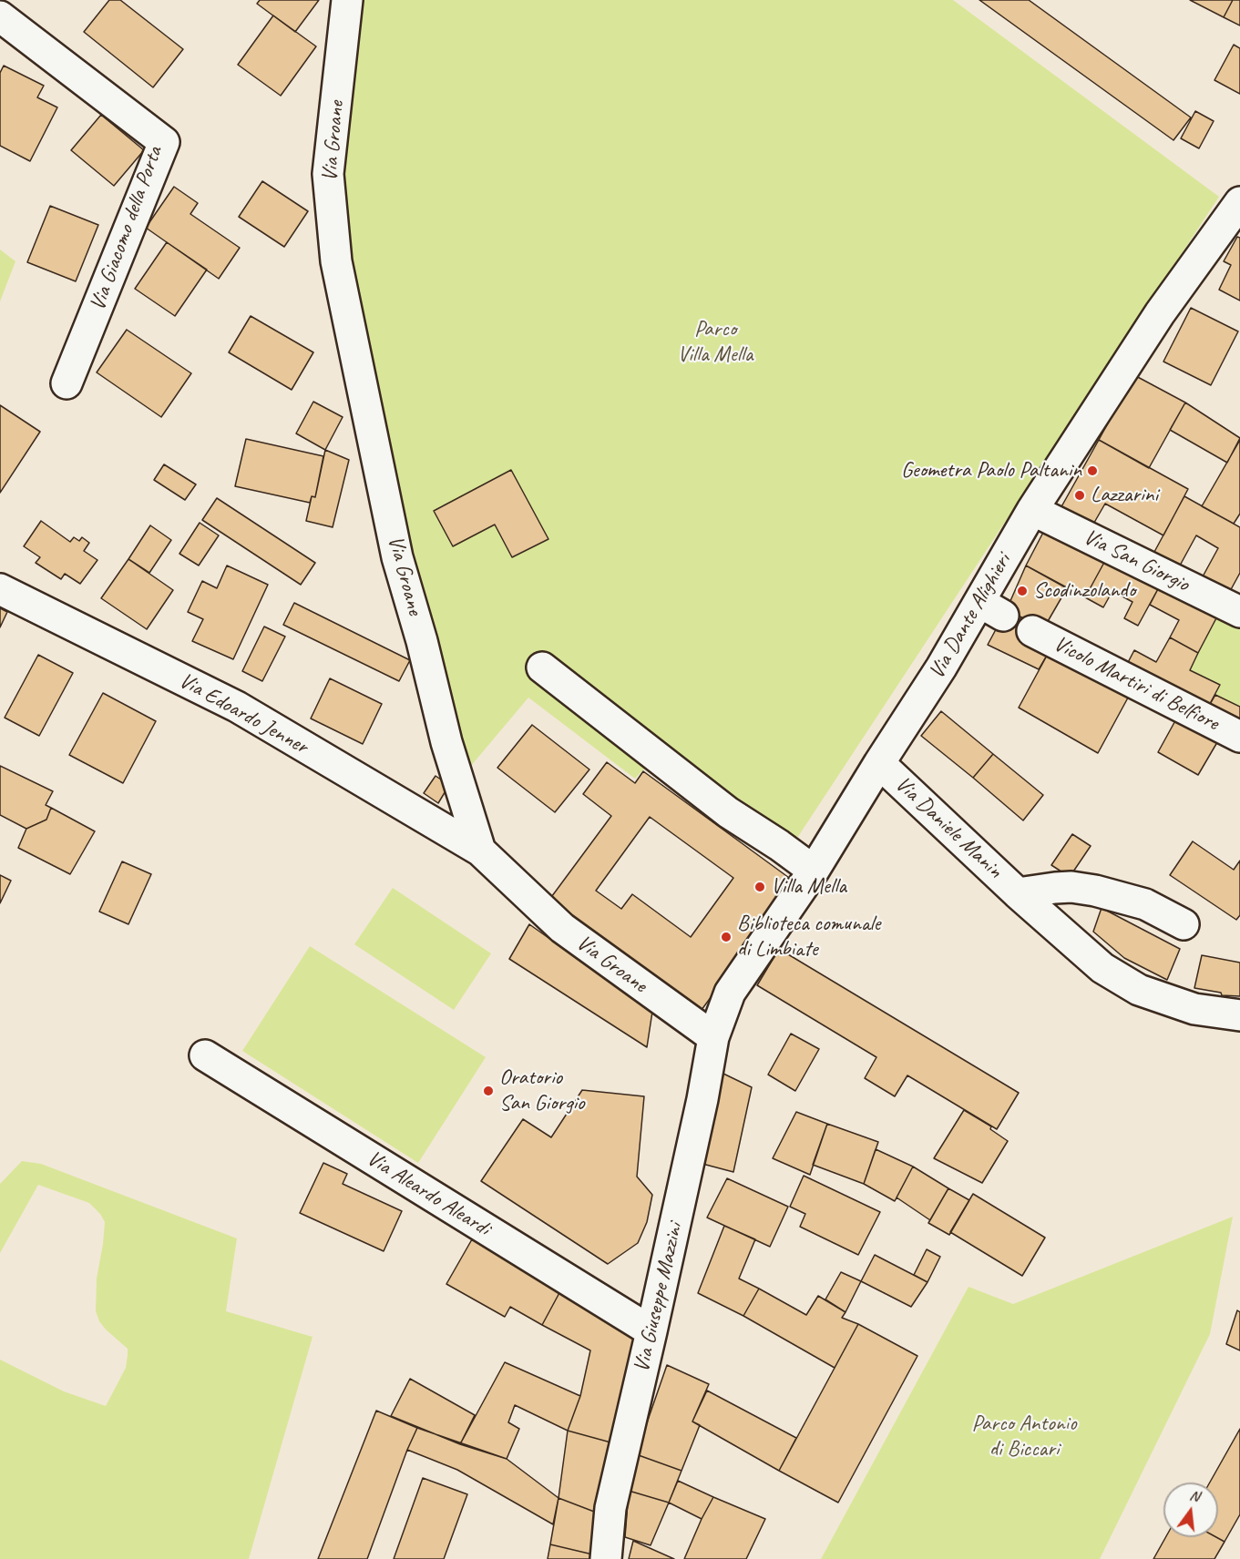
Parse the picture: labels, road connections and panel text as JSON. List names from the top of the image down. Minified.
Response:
{"streets":{"street":["Via Groane","Via Giacomo della Porta","Via San Giorgio","Via Dante Alighieri","Vicolo Martiri di Belfiore","Via Edoardo Jenner","Via Daniele Manin","Via Aleardo Aleardi","Via Giuseppe Mazzini"]},"crossings":[["Via Groane","Via Dante Alighieri"],["Via Groane","Via Edoardo Jenner"],["Via Groane","Via Giuseppe Mazzini"],["Via San Giorgio","Via Dante Alighieri"],["Via Dante Alighieri","Via Daniele Manin"],["Via Dante Alighieri","Via Giuseppe Mazzini"],["Via Aleardo Aleardi","Via Giuseppe Mazzini"]],"parks":["Parco Villa Mella","Parco Antonio di Biccari"],"places":["Geometra Paolo Paltanin","Lazzarini","Scodinzolando","Villa Mella","Biblioteca comunale di Limbiate","Oratorio San Giorgio"],"north":"top"}
